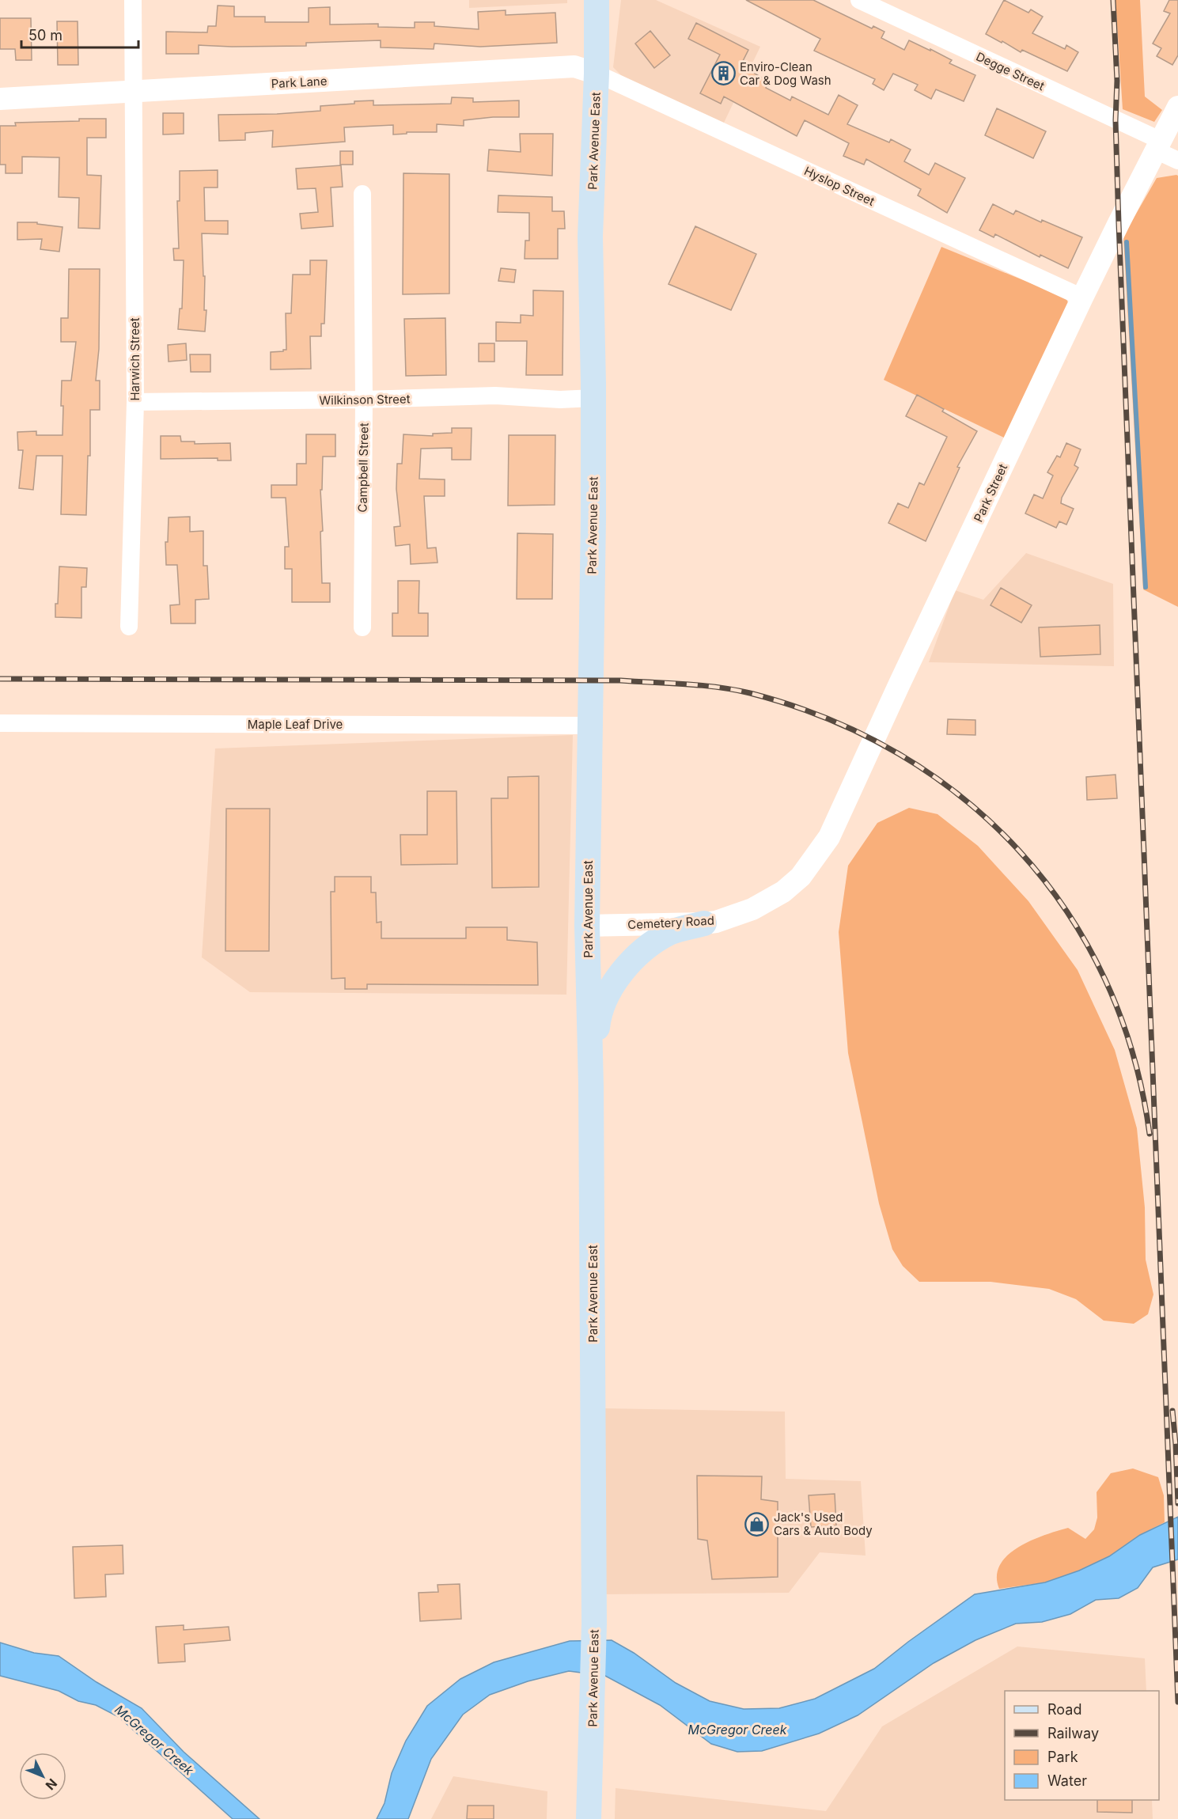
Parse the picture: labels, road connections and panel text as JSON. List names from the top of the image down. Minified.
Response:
{"streets":{"main road":["Park Avenue East"],"street":["Degge Street","Park Lane","Hyslop Street","Harwich Street","Wilkinson Street","Campbell Street","Park Street","Maple Leaf Drive","Cemetery Road"]},"crossings":[["Degge Street","Park Street"],["Park Lane","Park Avenue East"],["Park Lane","Hyslop Street"],["Park Lane","Harwich Street"],["Park Avenue East","Hyslop Street"],["Park Avenue East","Wilkinson Street"],["Park Avenue East","Maple Leaf Drive"],["Park Avenue East","Cemetery Road"],["Hyslop Street","Park Street"],["Harwich Street","Wilkinson Street"],["Wilkinson Street","Campbell Street"],["Park Street","Cemetery Road"]],"water":["McGregor Creek"],"places":{"building":["Enviro-Clean Car & Dog Wash"],"shop":["Jack's Used Cars & Auto Body"]},"legend":["Road","Railway","Park","Water"],"scale_bar":"50 m","north":"bottom right"}
